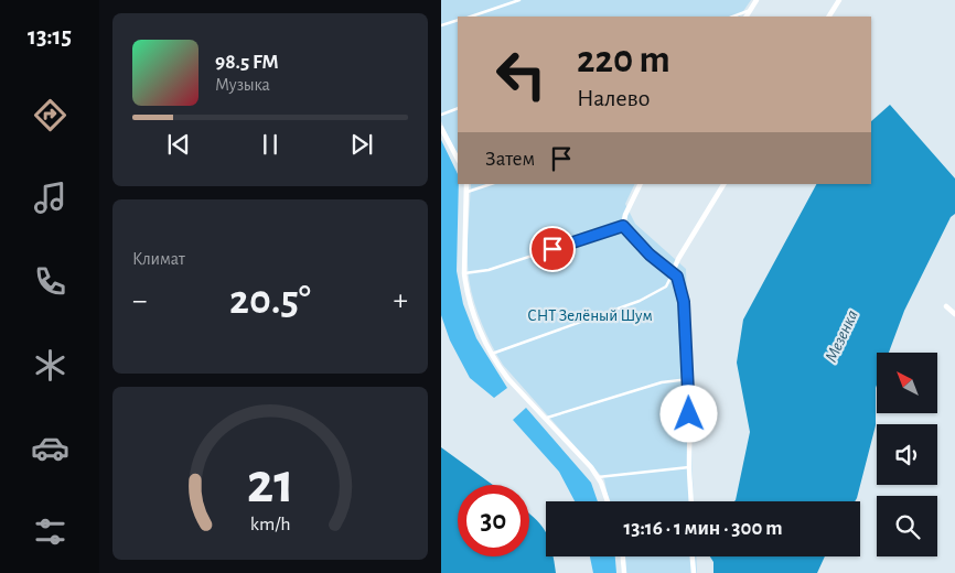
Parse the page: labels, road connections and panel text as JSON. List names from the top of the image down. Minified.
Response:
{"water":["Мезенка"],"parks":["СНТ Зелёный Шум"],"north":"top left","page":{"tabs":"13:15","turn":["220 m","Налево"],"song":["98.5 FM","Музыка"],"then":"Затем","tile":"Климат","heat":["−","20.5°","+"],"limit":"30","trip":"13:16 · 1 мин · 300 m","gauge":["21","km/h"]}}
